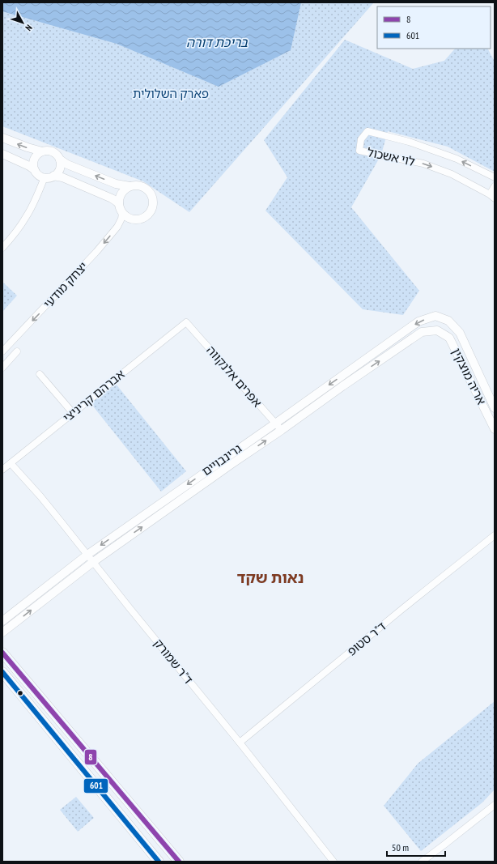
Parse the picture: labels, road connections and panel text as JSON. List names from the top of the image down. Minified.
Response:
{"streets":{"street":["לוי אשכול","יצחק מודעי","אפרים אלנקווה","אריה מוצקין","אברהם קריניצי","גרינבויים","ד\"ר סטופ","ד\"ר שמורק"]},"crossings":[["אפרים אלנקווה","אברהם קריניצי"],["אפרים אלנקווה","גרינבויים"],["אריה מוצקין","גרינבויים"],["אברהם קריניצי","ד\"ר שמורק"],["גרינבויים","ד\"ר שמורק"],["ד\"ר סטופ","ד\"ר שמורק"]],"one_way":["יצחק מודעי"],"districts":["נאות שקד"],"water":["בריכת דורה"],"parks":["פארק השלולית"],"lines":["transit line 8","transit line 601"],"legend":["8","601"],"scale_bar":"50 m","north":"bottom right"}
